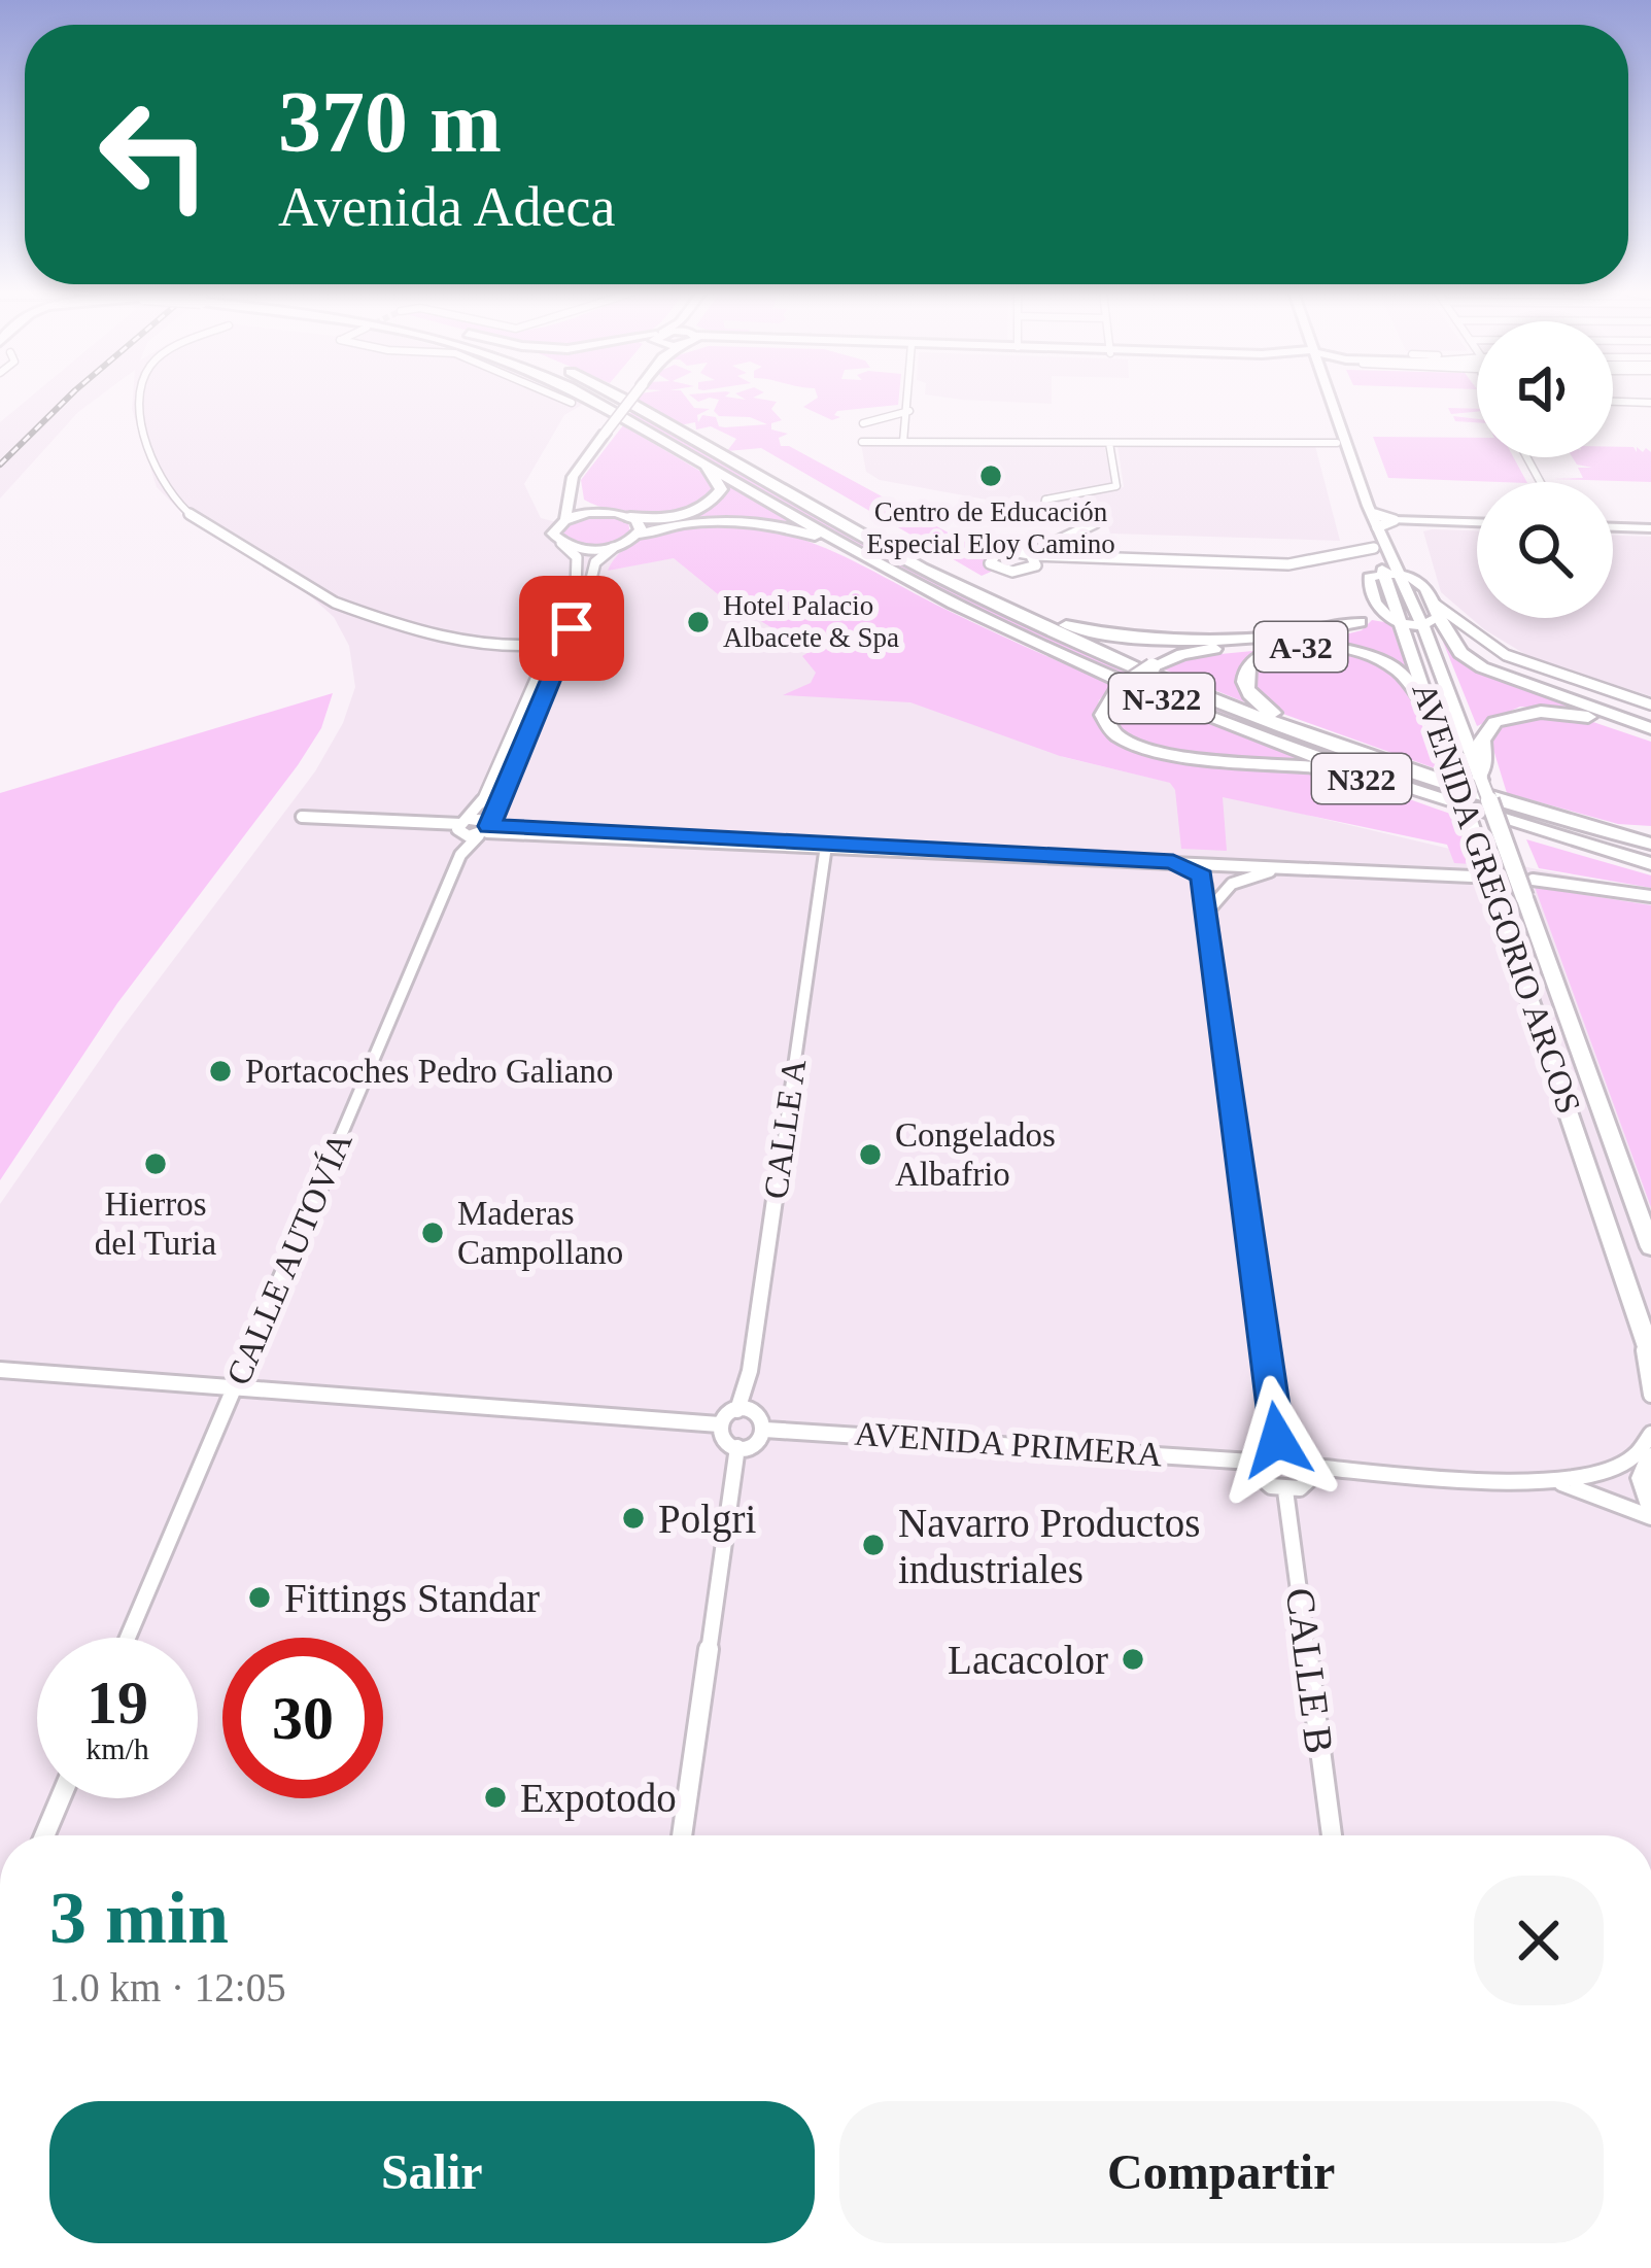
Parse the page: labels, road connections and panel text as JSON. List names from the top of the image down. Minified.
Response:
{"streets":{"highway":["A-32","N-322","N322"],"main road":["AVENIDA GREGORIO ARCOS"],"street":["CALLE A","CALLE AUTOVÍA","AVENIDA PRIMERA","CALLE B"]},"crossings":[["A-32","N-322"],["A-32","AVENIDA GREGORIO ARCOS"],["N-322","N322"],["CALLE A","AVENIDA PRIMERA"],["AVENIDA PRIMERA","CALLE B"]],"places":["Centro de Educación Especial Eloy Camino","Hotel Palacio Albacete & Spa","Portacoches Pedro Galiano","Congelados Albafrio","Hierros del Turia","Maderas Campollano","Polgri","Navarro Productos industriales","Fittings Standar","Lacacolor","Expotodo"],"page":{"turn":["370 m","Avenida Adeca"],"speed":"19 km/h","limit":"30","heading":["3 min","1.0 km · 12:05"],"buttons":["Salir","Compartir"]}}
